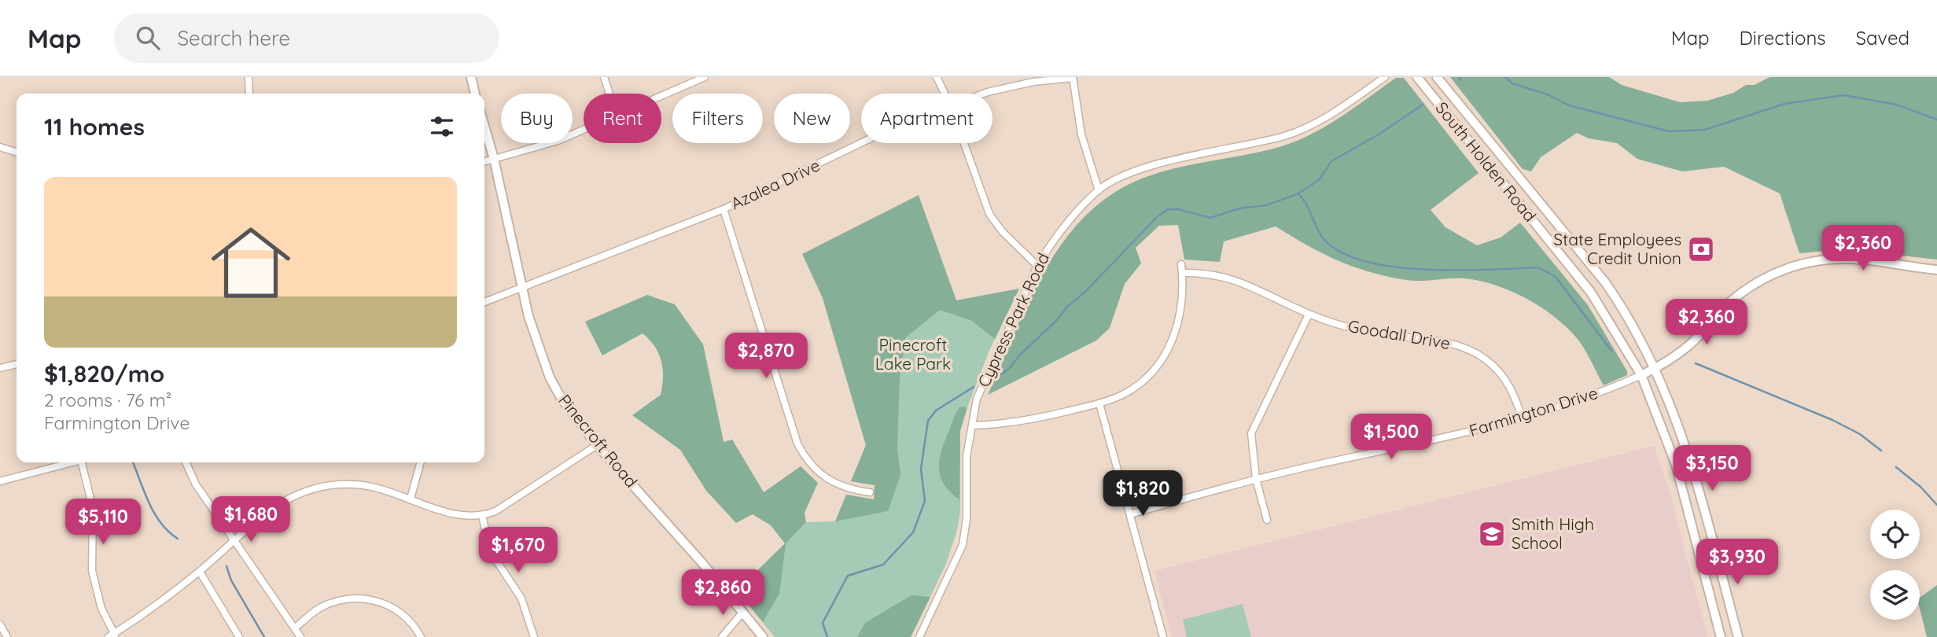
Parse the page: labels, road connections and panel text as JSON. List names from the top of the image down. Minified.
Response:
{"streets":{"main road":["South Holden Road","Farmington Drive","Pinecroft Road"],"street":["Azalea Drive","Cypress Park Road","Goodall Drive"]},"crossings":[["South Holden Road","Farmington Drive"],["Azalea Drive","Pinecroft Road"],["Goodall Drive","Farmington Drive"]],"parks":["Pinecroft Lake Park"],"places":{"bank":["State Employees Credit Union"],"school or university":["Smith High School"]},"page":{"header":"Map","search":"Search here","nav":["Map","Directions","Saved"],"chip":["Buy","Rent","Filters","New","Apartment"],"heading":"11 homes","list":[{"name":"$1,820/mo","note":"2 rooms · 76 m² · Farmington Drive"}],"price":["$2,360","$2,360","$2,870","$1,500","$3,150","$1,820","$1,680","$5,110","$1,670","$3,930","$2,860"]}}
